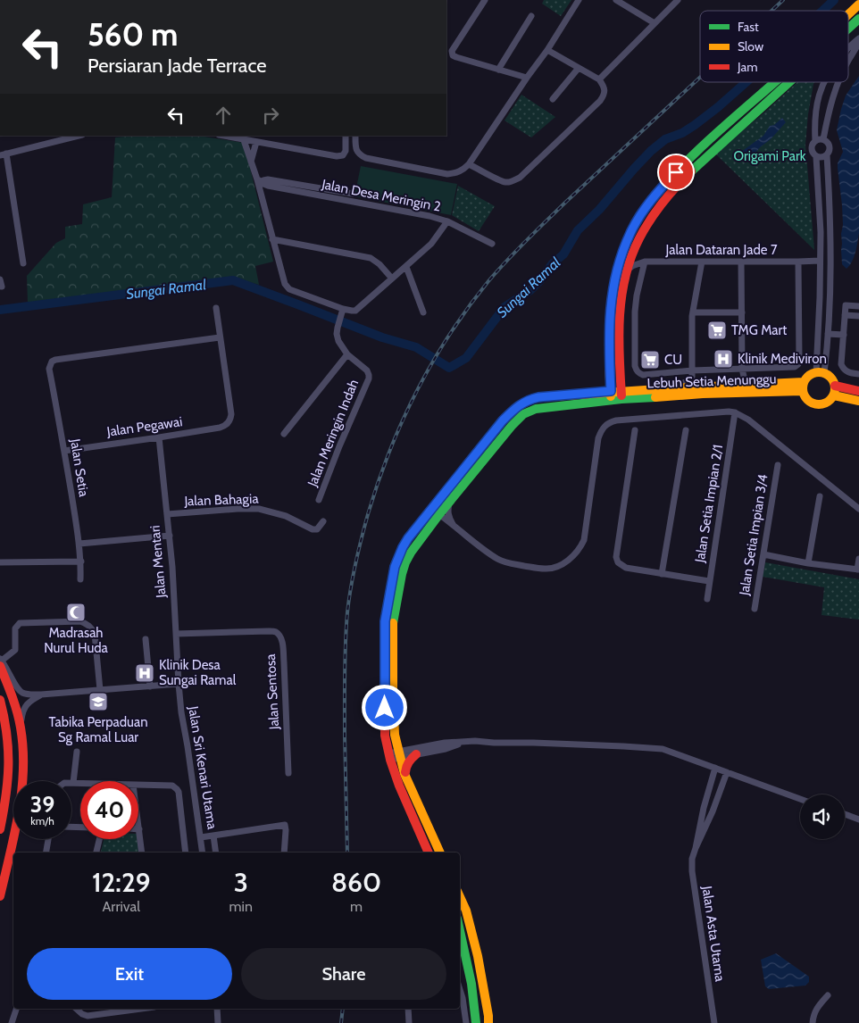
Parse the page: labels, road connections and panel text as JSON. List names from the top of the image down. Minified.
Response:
{"streets":{"main road":["Lebuh Setia Menunggu"],"street":["Jalan Desa Meringin 2","Jalan Dataran Jade 7","Jalan Pegawai","Jalan Meringin Indah","Jalan Setia","Jalan Bahagia","Jalan Setia Impian 2/1","Jalan Setia Impian 3/4","Jalan Mentari","Jalan Sentosa","Jalan Sri Kenari Utama","Jalan Asta Utama"]},"crossings":[["Jalan Pegawai","Jalan Setia"],["Jalan Pegawai","Jalan Mentari"],["Jalan Bahagia","Jalan Mentari"],["Jalan Mentari","Jalan Sentosa"],["Jalan Mentari","Jalan Sri Kenari Utama"]],"water":["Sungai Ramal"],"parks":["Origami Park"],"places":{"supermarket":["TMG Mart","CU"],"hospital":["Klinik Mediviron","Klinik Desa Sungai Ramal"],"mosque":["Madrasah Nurul Huda"],"school or university":["Tabika Perpaduan Sg Ramal Luar"]},"legend":["Fast","Slow","Jam"],"page":{"turn":["560 m","Persiaran Jade Terrace"],"speed":"39 km/h","limit":"40","eta":["12:29","Arrival","3","min","860","m"],"buttons":["Exit","Share"]}}
